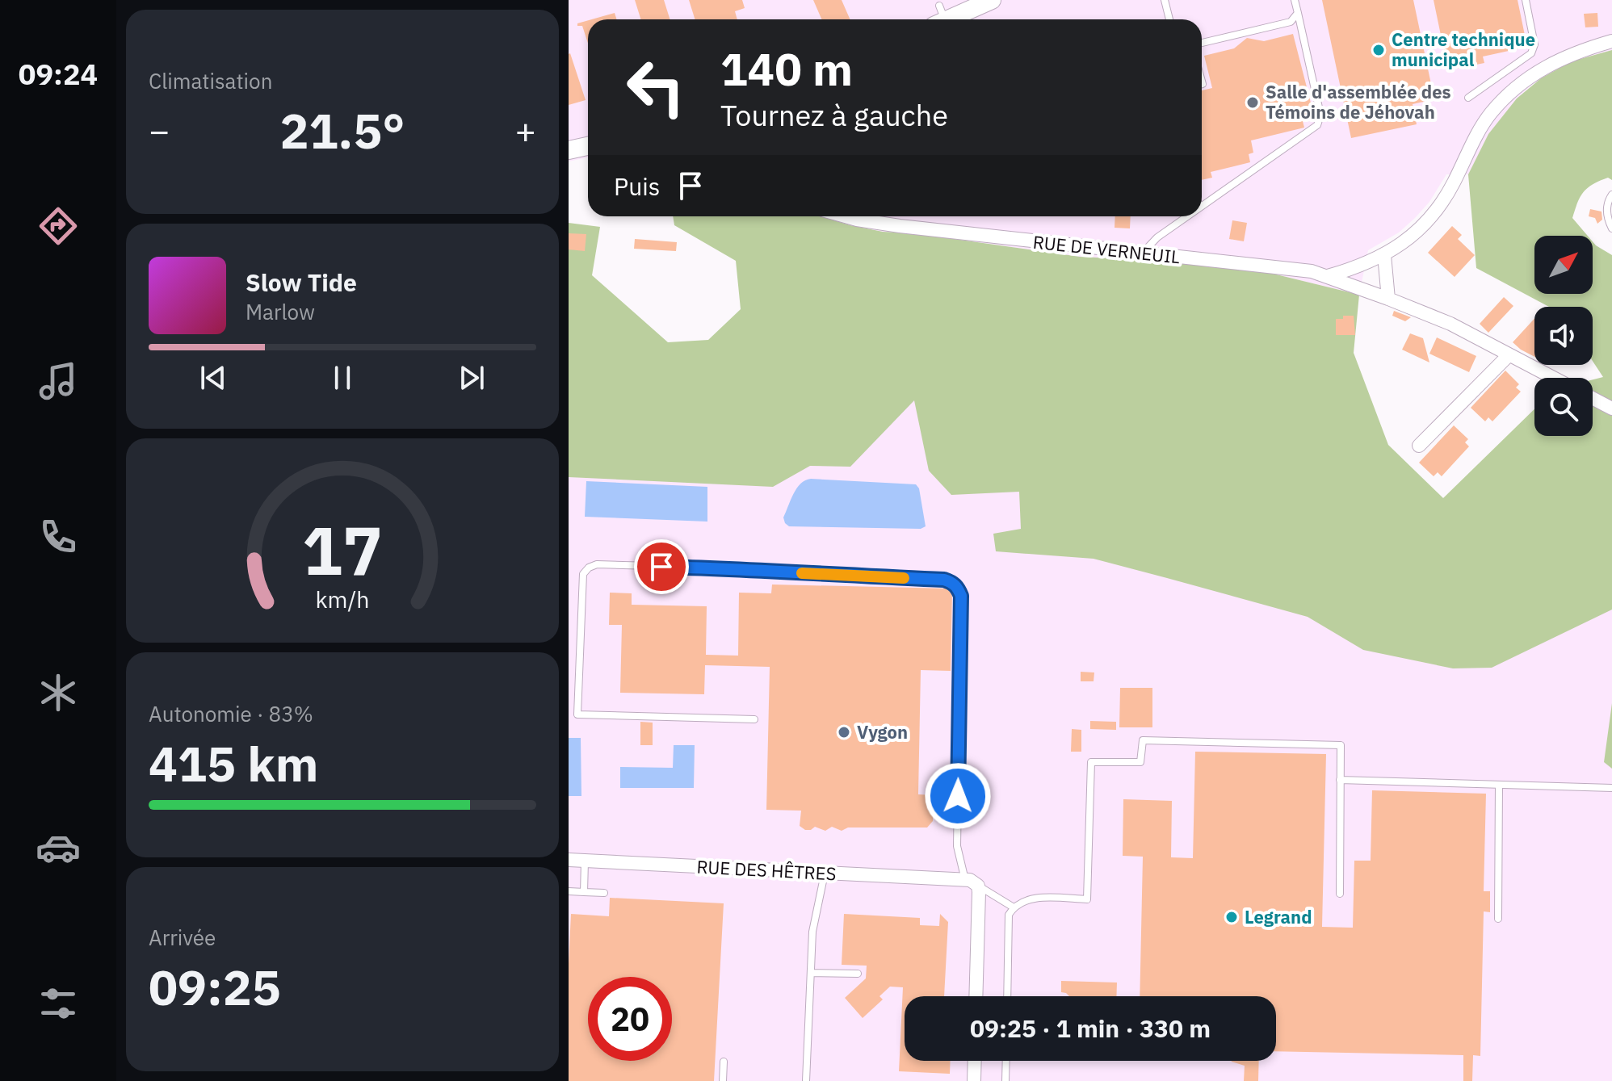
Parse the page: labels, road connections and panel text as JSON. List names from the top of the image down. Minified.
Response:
{"streets":{"street":["RUE DE VERNEUIL","RUE DES HÊTRES"]},"places":["Centre technique municipal","Salle d'assemblée des Témoins de Jéhovah","Vygon","Legrand"],"north":"top right","page":{"tabs":"09:24","tile":["Climatisation",["Autonomie · 83%","415 km"],["Arrivée","09:25"]],"turn":["140 m","Tournez à gauche"],"heat":["−","21.5°","+"],"then":"Puis","song":["Slow Tide","Marlow"],"limit":"20","trip":"09:25 · 1 min · 330 m","gauge":["17","km/h"]}}
